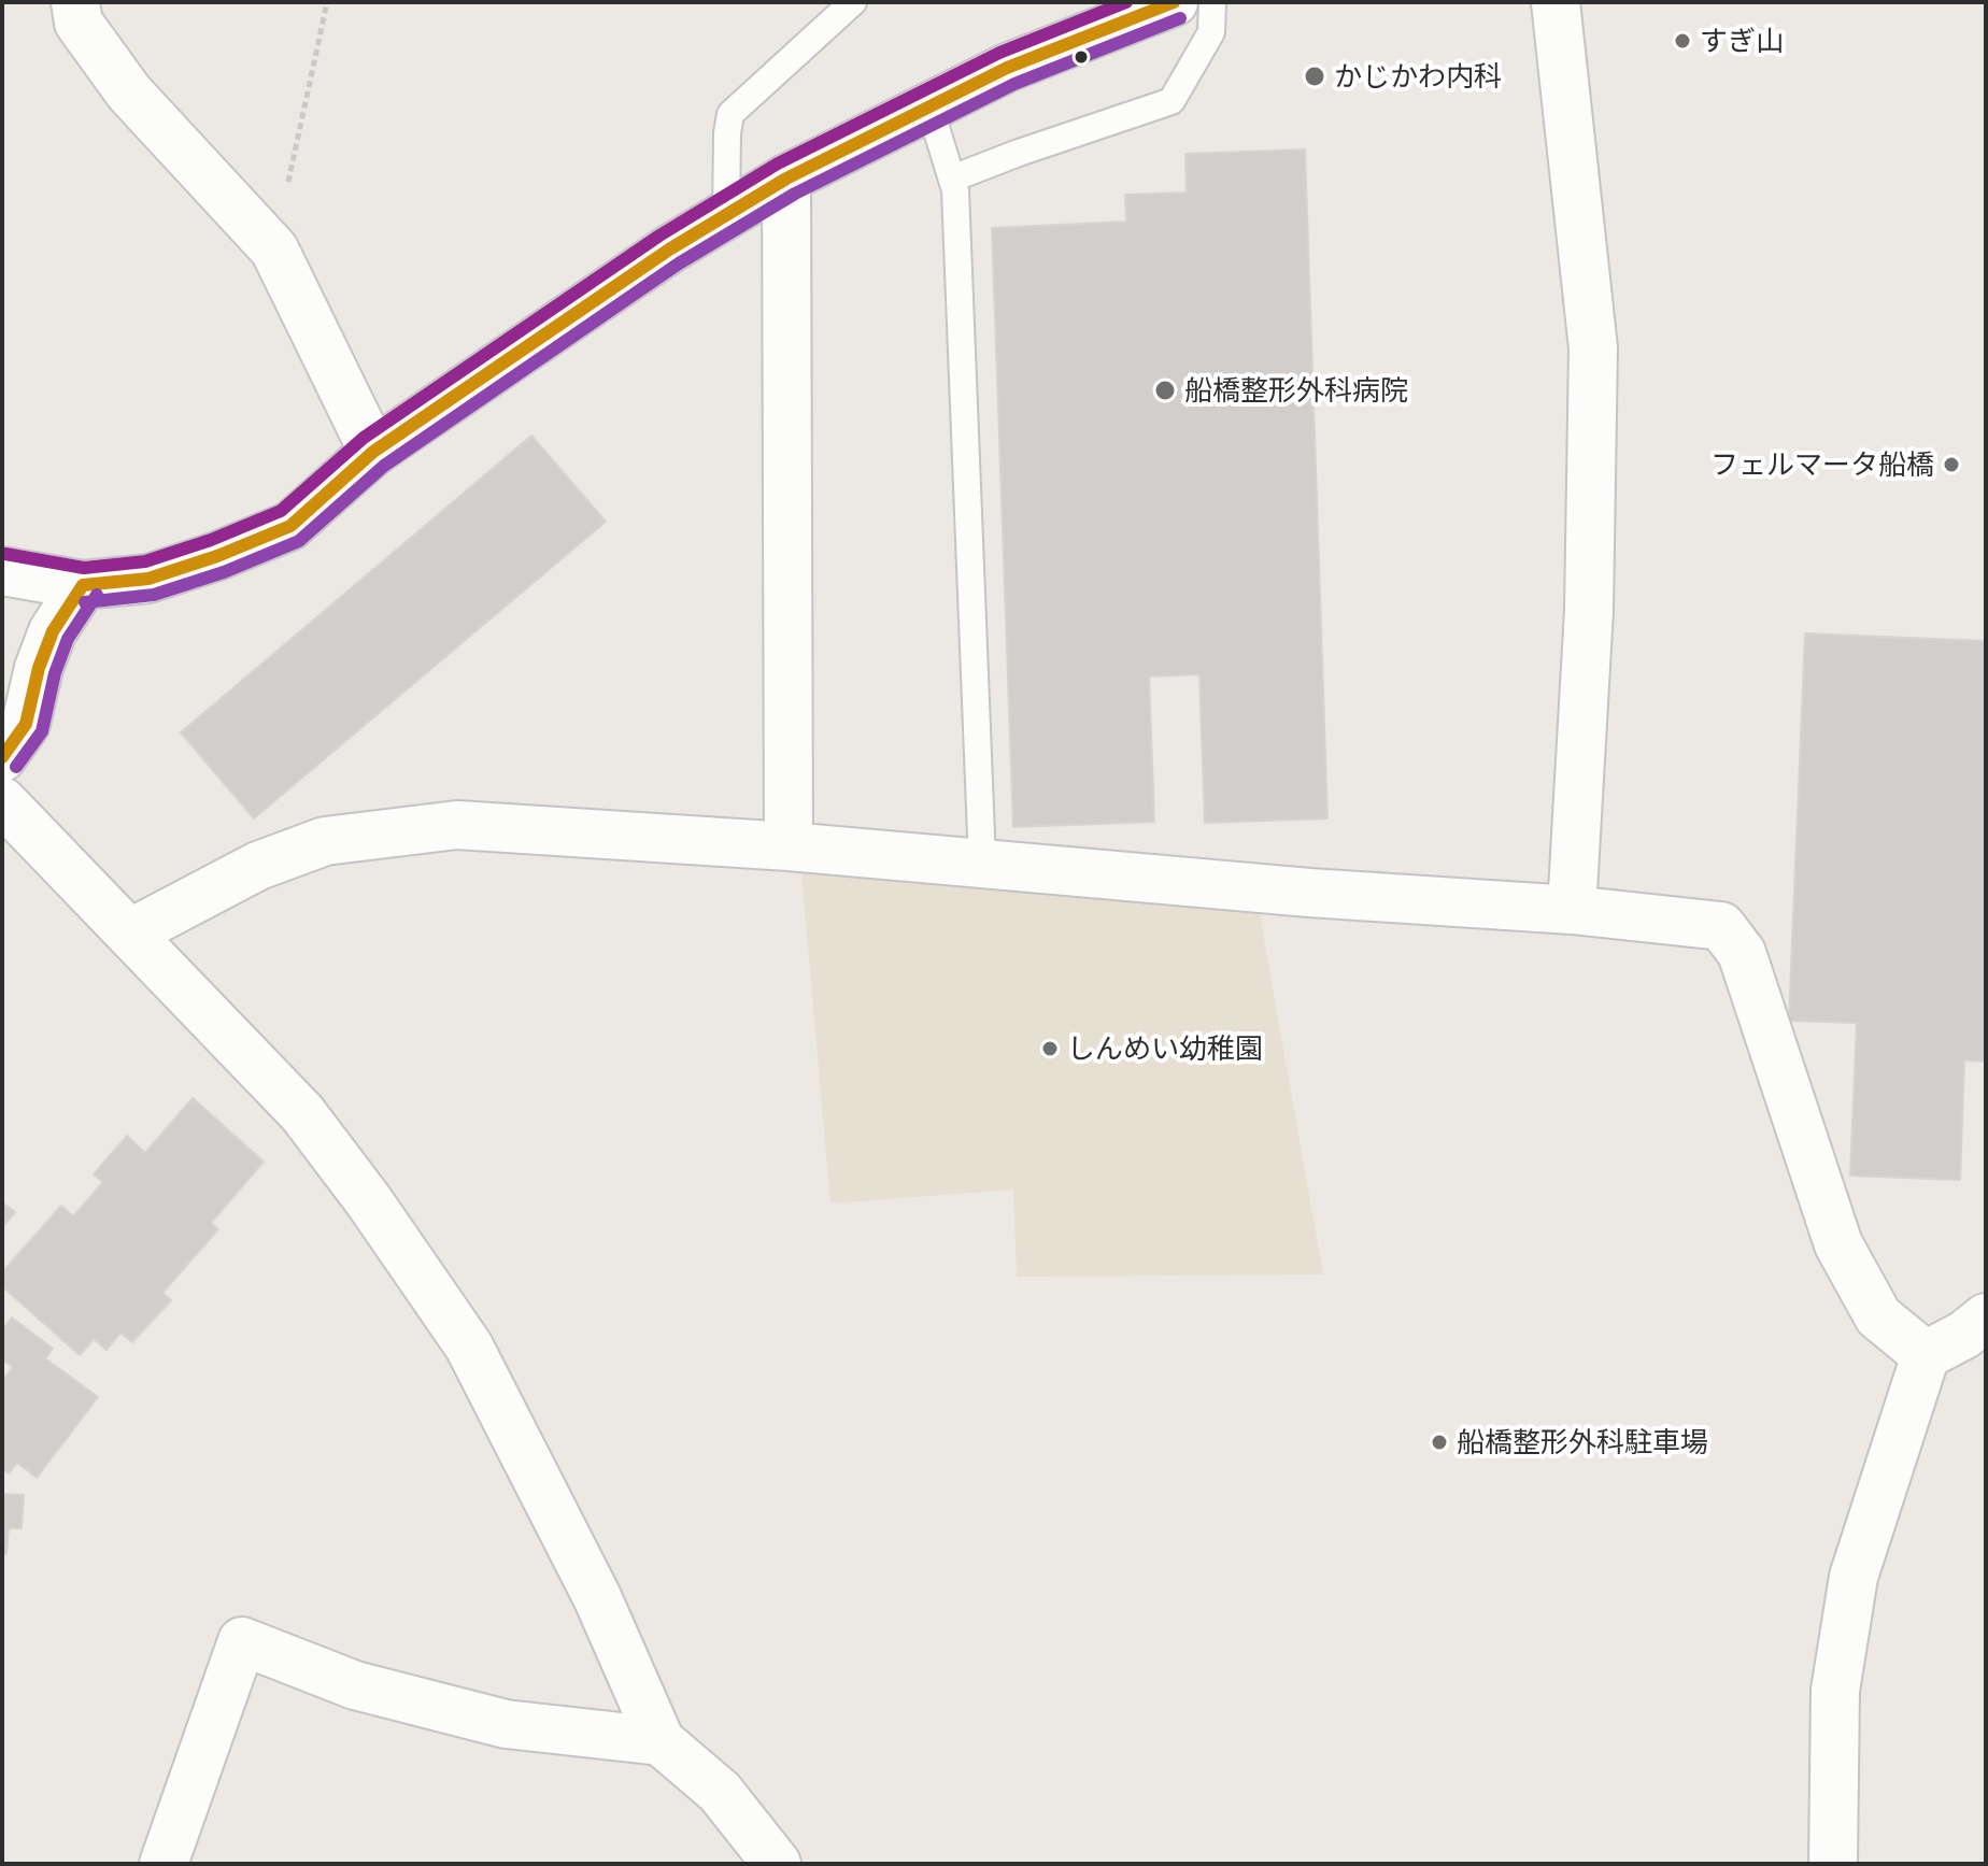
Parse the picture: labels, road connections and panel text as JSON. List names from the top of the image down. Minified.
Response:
{"places":["すぎ山","かじかわ内科","船橋整形外科病院","フェルマータ船橋","しんめい幼稚園","船橋整形外科駐車場"]}
